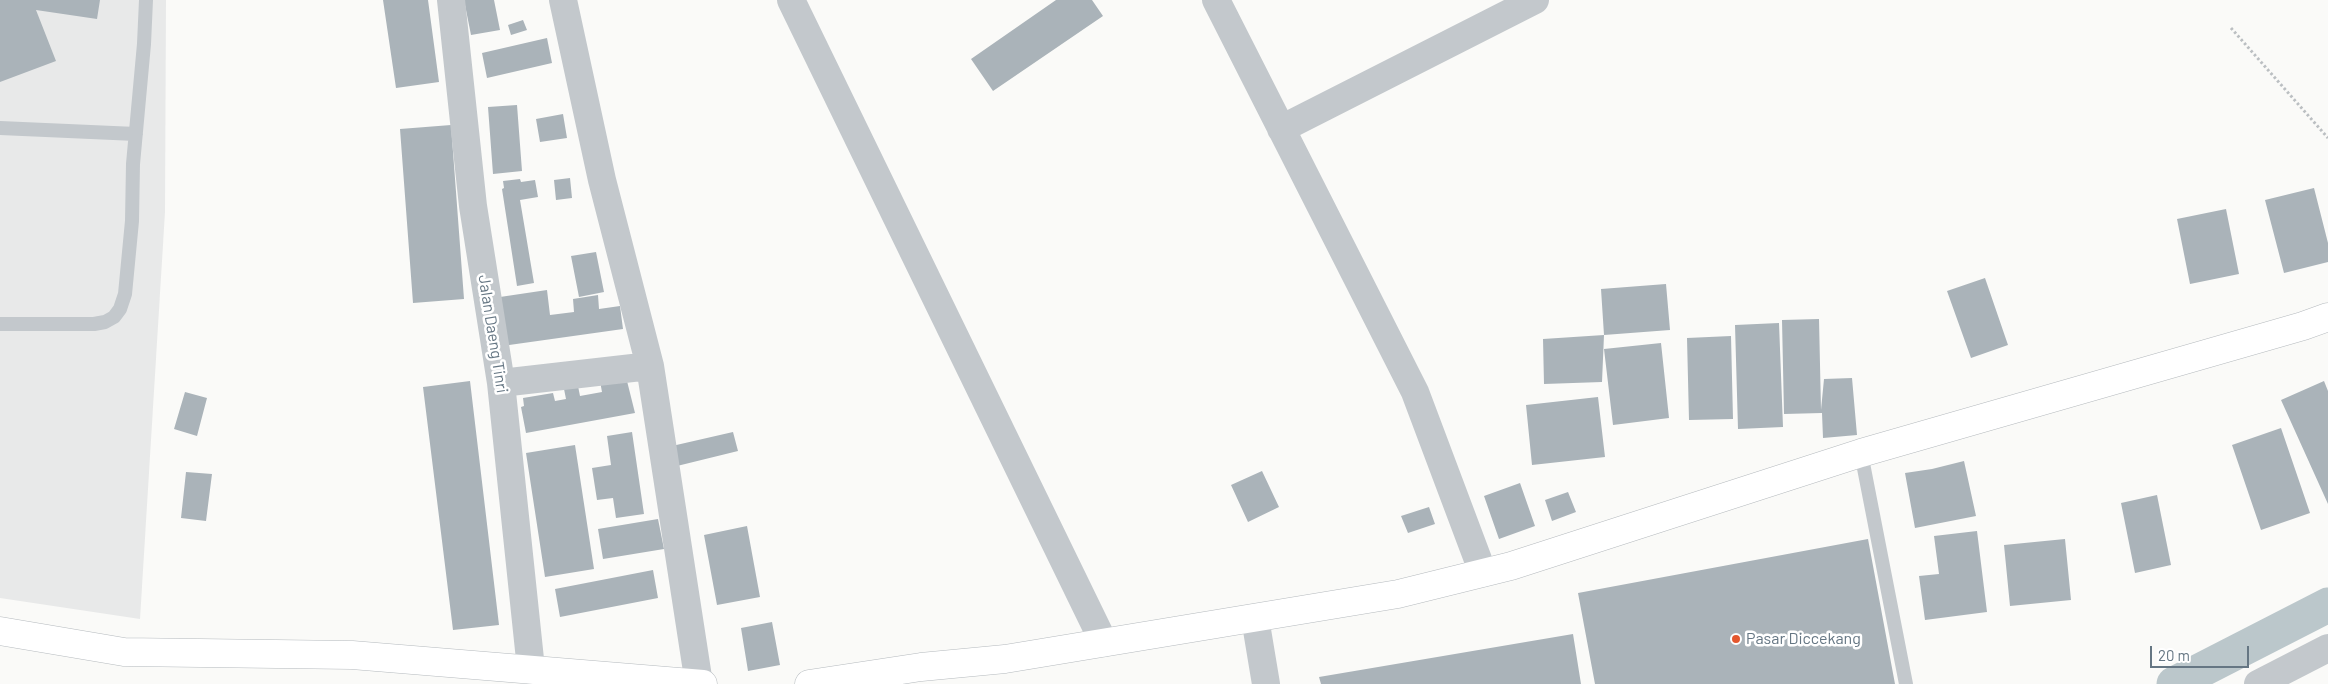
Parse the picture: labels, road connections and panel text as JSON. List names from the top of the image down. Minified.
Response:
{"streets":{"street":["Jalan Daeng Tinri"]},"places":["Pasar Diccekang"],"scale_bar":"20 m"}
